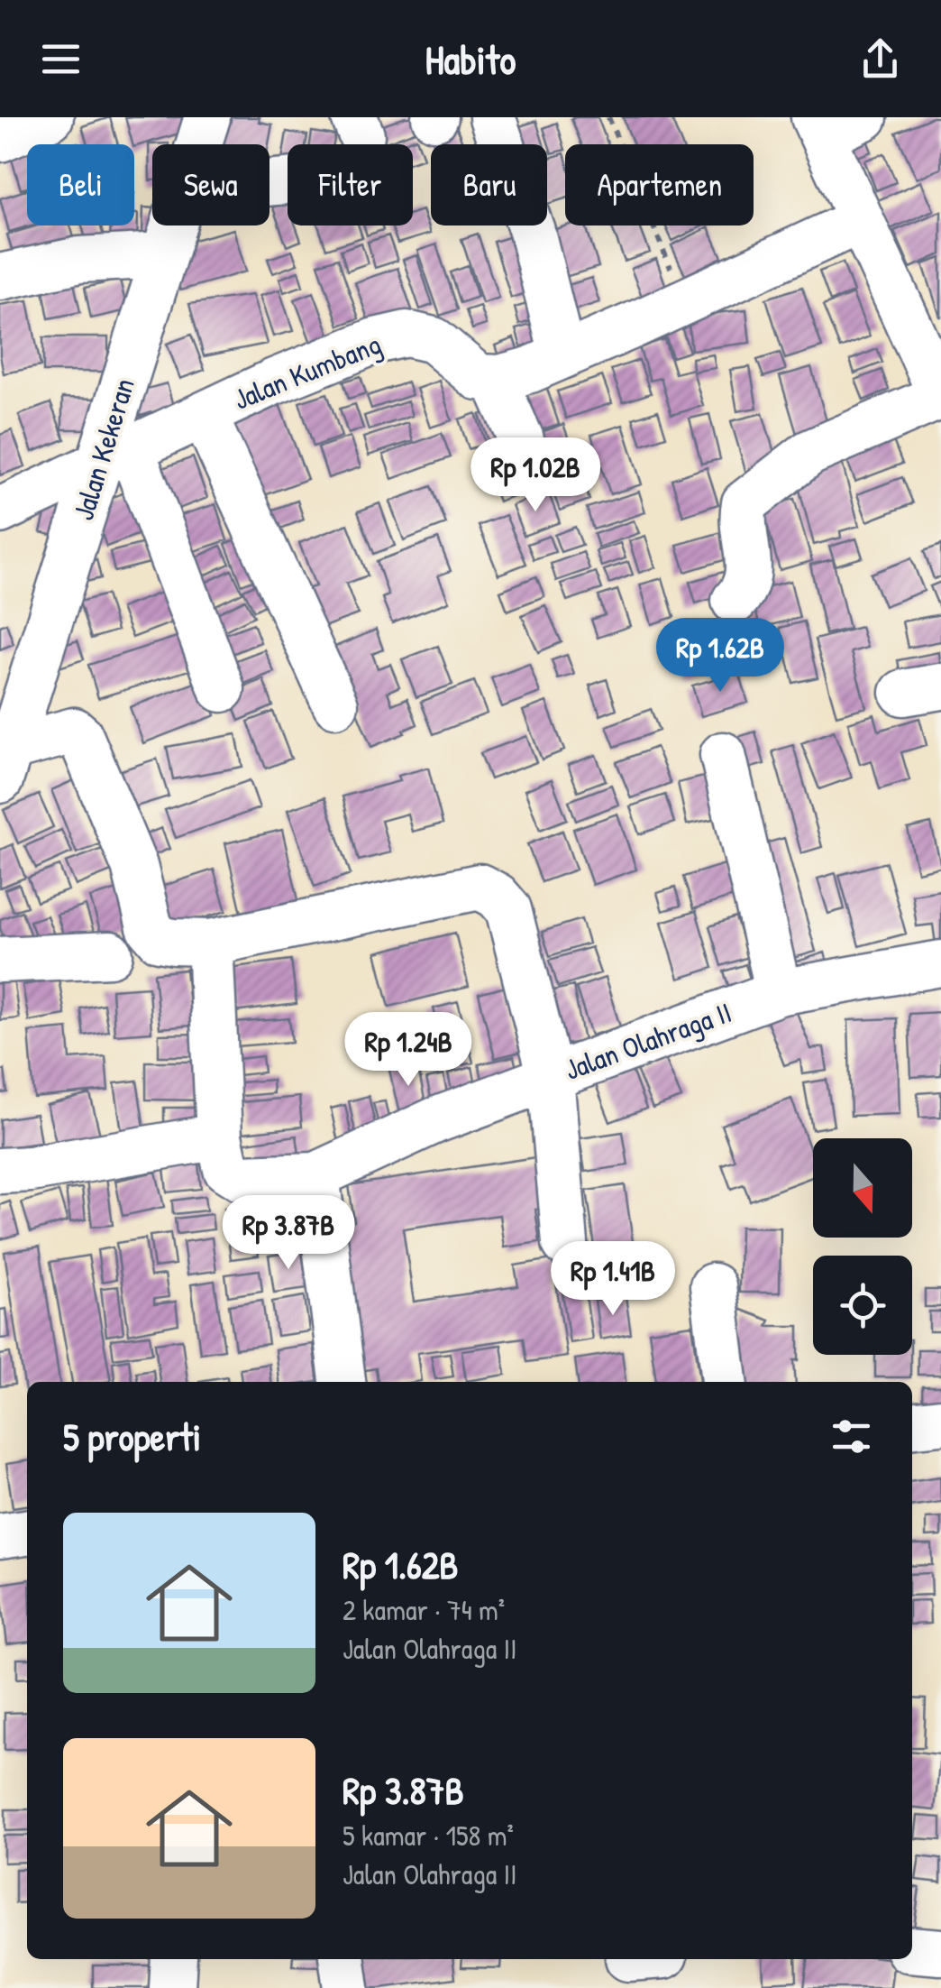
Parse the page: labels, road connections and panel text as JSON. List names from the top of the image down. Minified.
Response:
{"streets":{"street":["Jalan Kumbang","Jalan Kekeran","Jalan Olahraga II"]},"crossings":[["Jalan Kumbang","Jalan Kekeran"]],"north":"bottom","page":{"header":"Habito","chip":["Beli","Sewa","Filter","Baru","Apartemen"],"price":["Rp 1.02B","Rp 1.62B","Rp 1.24B","Rp 3.87B","Rp 1.41B"],"heading":"5 properti","list":[{"name":"Rp 1.62B","note":"2 kamar · 74 m² · Jalan Olahraga II"},{"name":"Rp 3.87B","note":"5 kamar · 158 m² · Jalan Olahraga II"}]}}
